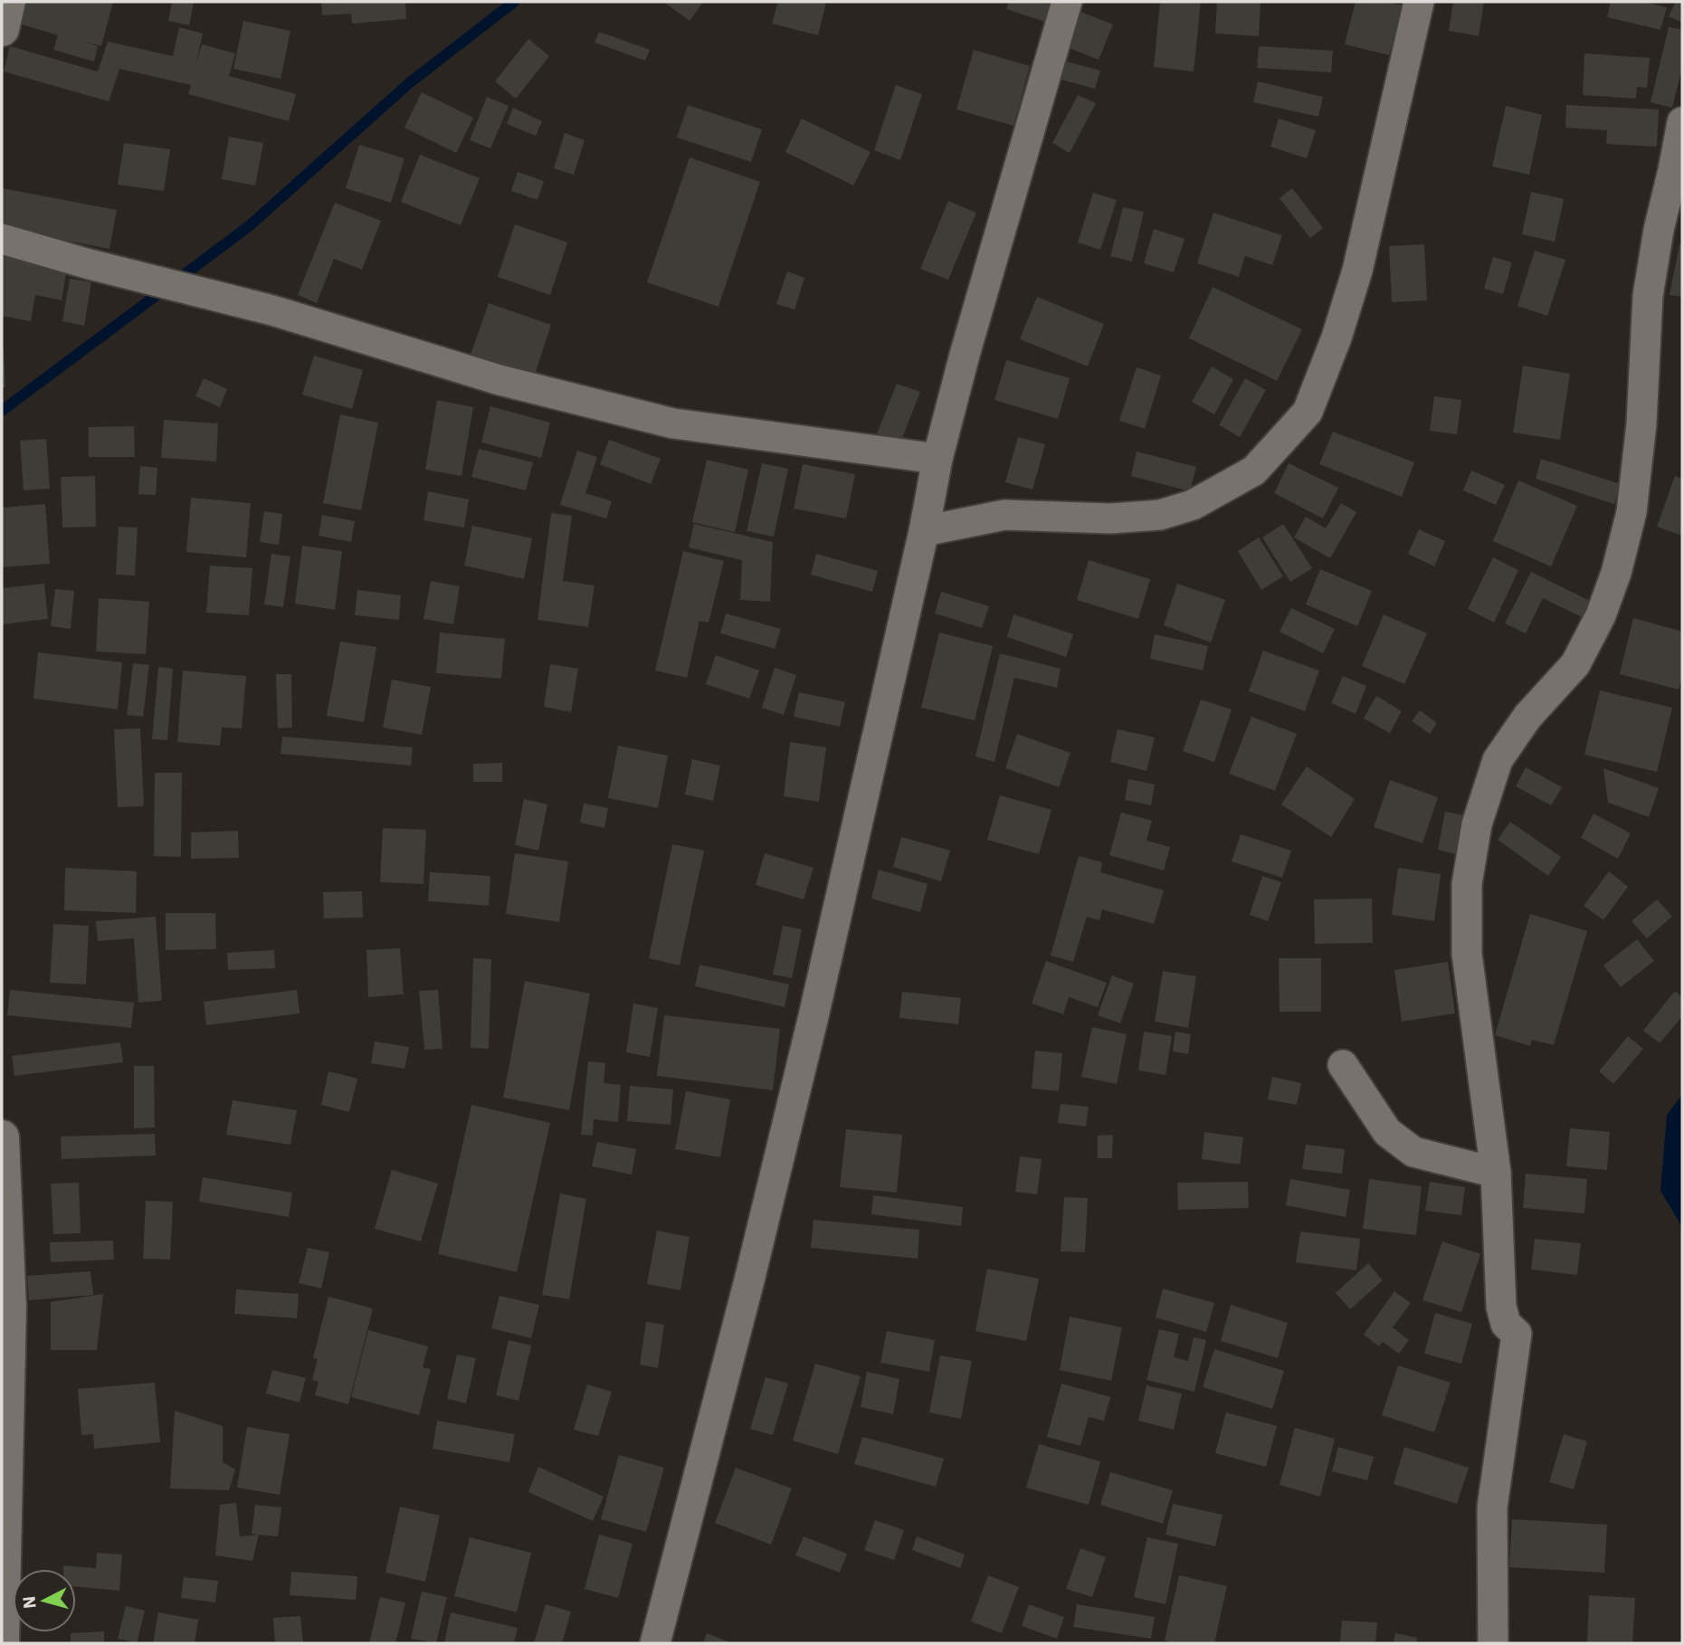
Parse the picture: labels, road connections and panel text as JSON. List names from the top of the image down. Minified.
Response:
{"north":"left"}
